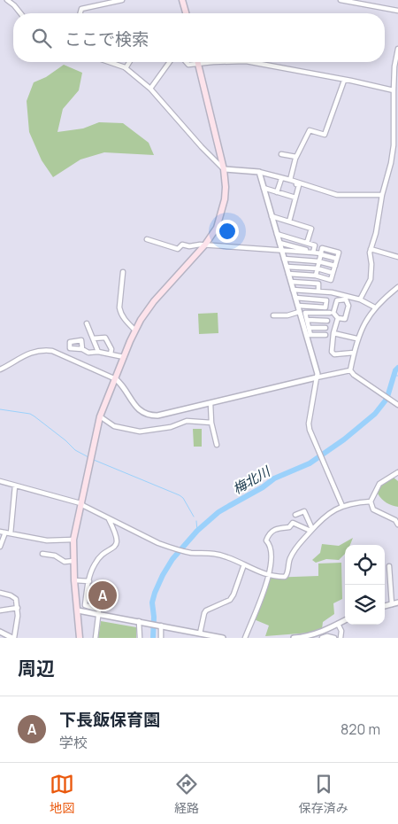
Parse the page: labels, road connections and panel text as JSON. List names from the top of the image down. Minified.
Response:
{"water":["梅北川"],"page":{"search":"ここで検索","pins":"A","heading":"周辺","list":[{"mark":"A","name":"下長飯保育園","note":"学校","value":"820 m"}],"nav":["地図","経路","保存済み"]}}
